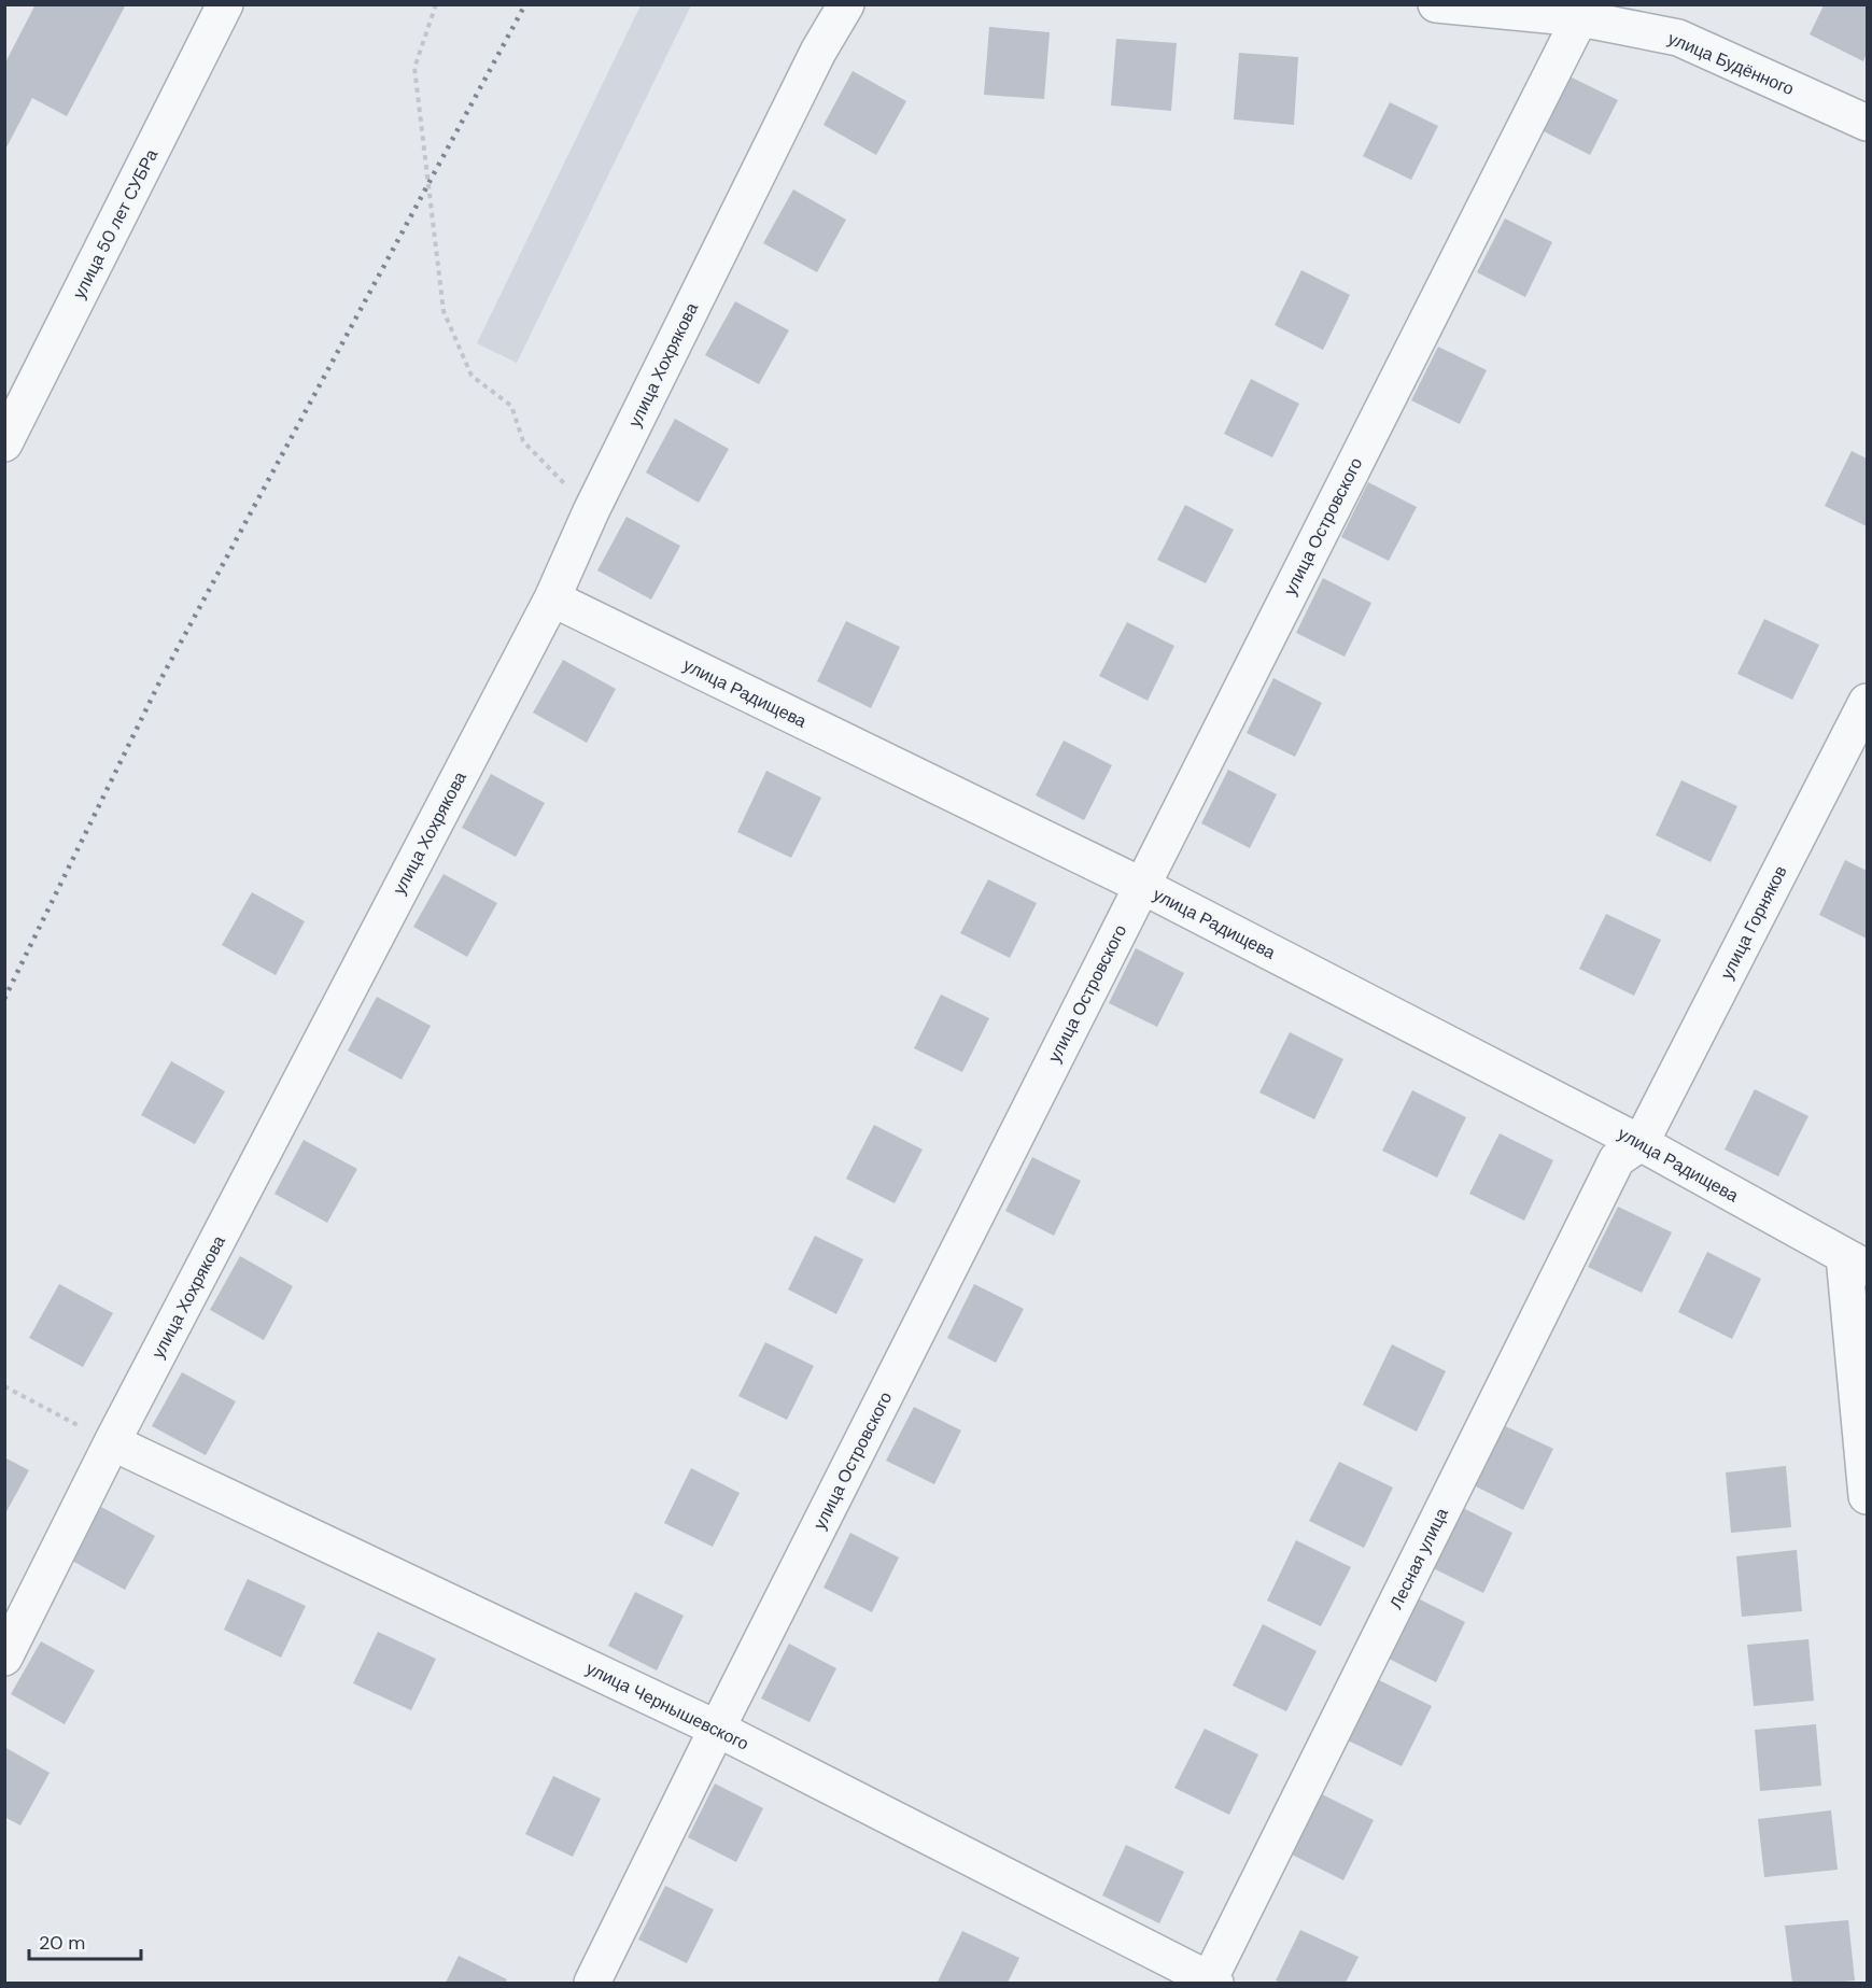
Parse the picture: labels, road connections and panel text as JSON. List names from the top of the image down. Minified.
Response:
{"streets":{"street":["улица Будённого","улица 50 лет СУБРа","улица Хохрякова","улица Островского","улица Радищева","улица Горняков","Лесная улица","улица Чернышевского"]},"crossings":[["улица Будённого","улица Островского"],["улица Хохрякова","улица Радищева"],["улица Хохрякова","улица Чернышевского"],["улица Островского","улица Радищева"],["улица Островского","улица Чернышевского"],["улица Радищева","улица Горняков"],["улица Радищева","Лесная улица"],["улица Горняков","Лесная улица"],["Лесная улица","улица Чернышевского"]],"scale_bar":"20 m"}
